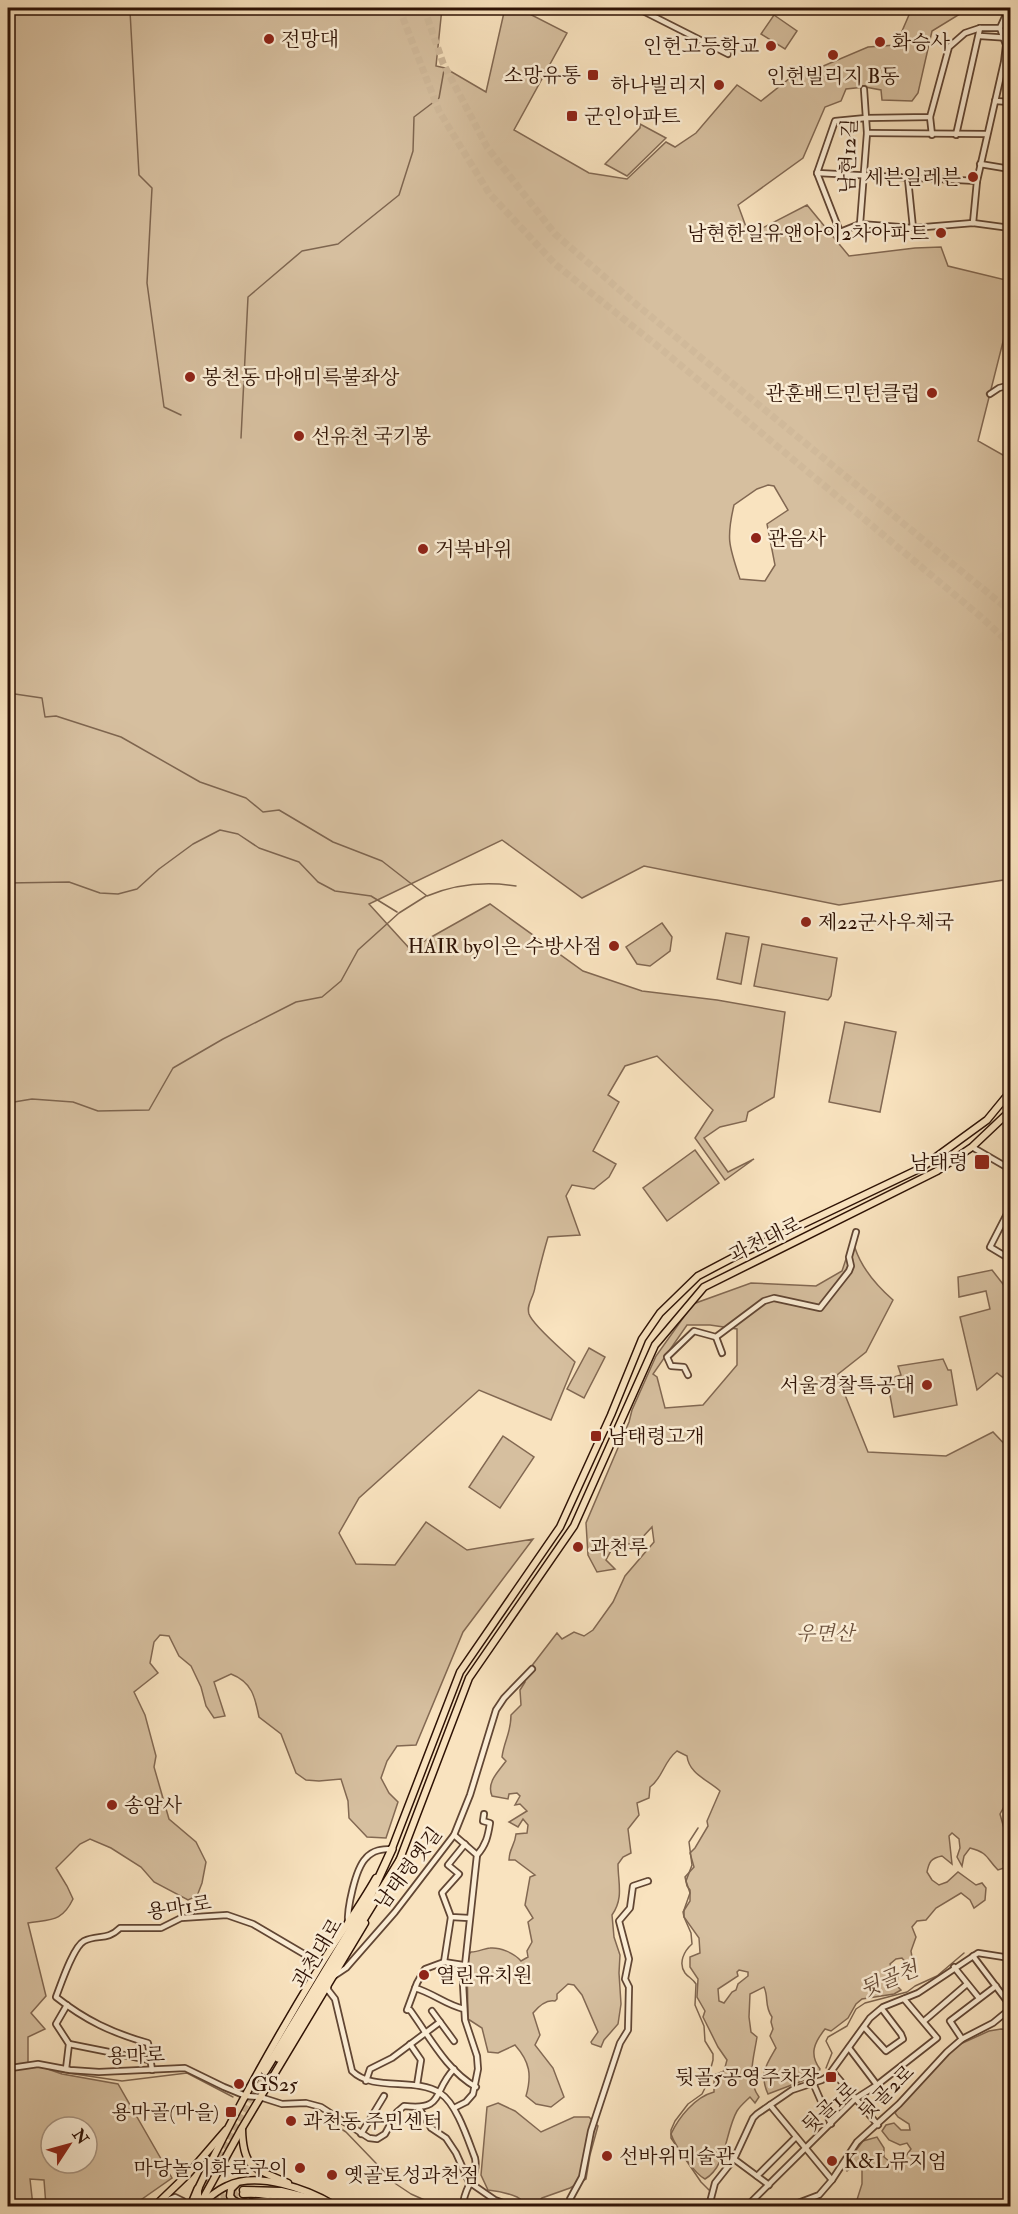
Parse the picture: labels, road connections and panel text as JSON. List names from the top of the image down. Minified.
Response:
{"streets":{"highway":["과천대로"],"street":["남현12길","남태령옛길","용마1로","용마로","뒷골2로","뒷골1로"]},"crossings":[["과천대로","남태령옛길"],["과천대로","용마로"]],"water":["뒷골천"],"parks":["우면산"],"places":{"other":["전망대","화승사","인헌고등학교","인헌빌리지 B동","하나빌리지","세븐일레븐","남현한일유앤아이2차아파트","봉천동 마애미륵불좌상","관훈배드민턴클럽","선유천 국기봉","관음사","거북바위","제22군사우체국","HAIR by이은 수방사점","서울경찰특공대","과천루","송암사","열린유치원","GS25","과천동 주민센터","선바위미술관","K&L뮤지엄","마당놀이화로구이","옛골토성과천점"],"transit":["소망유통","군인아파트","남태령","남태령고개","뒷골5공영주차장","용마골(마을)"]},"north":"top right"}
